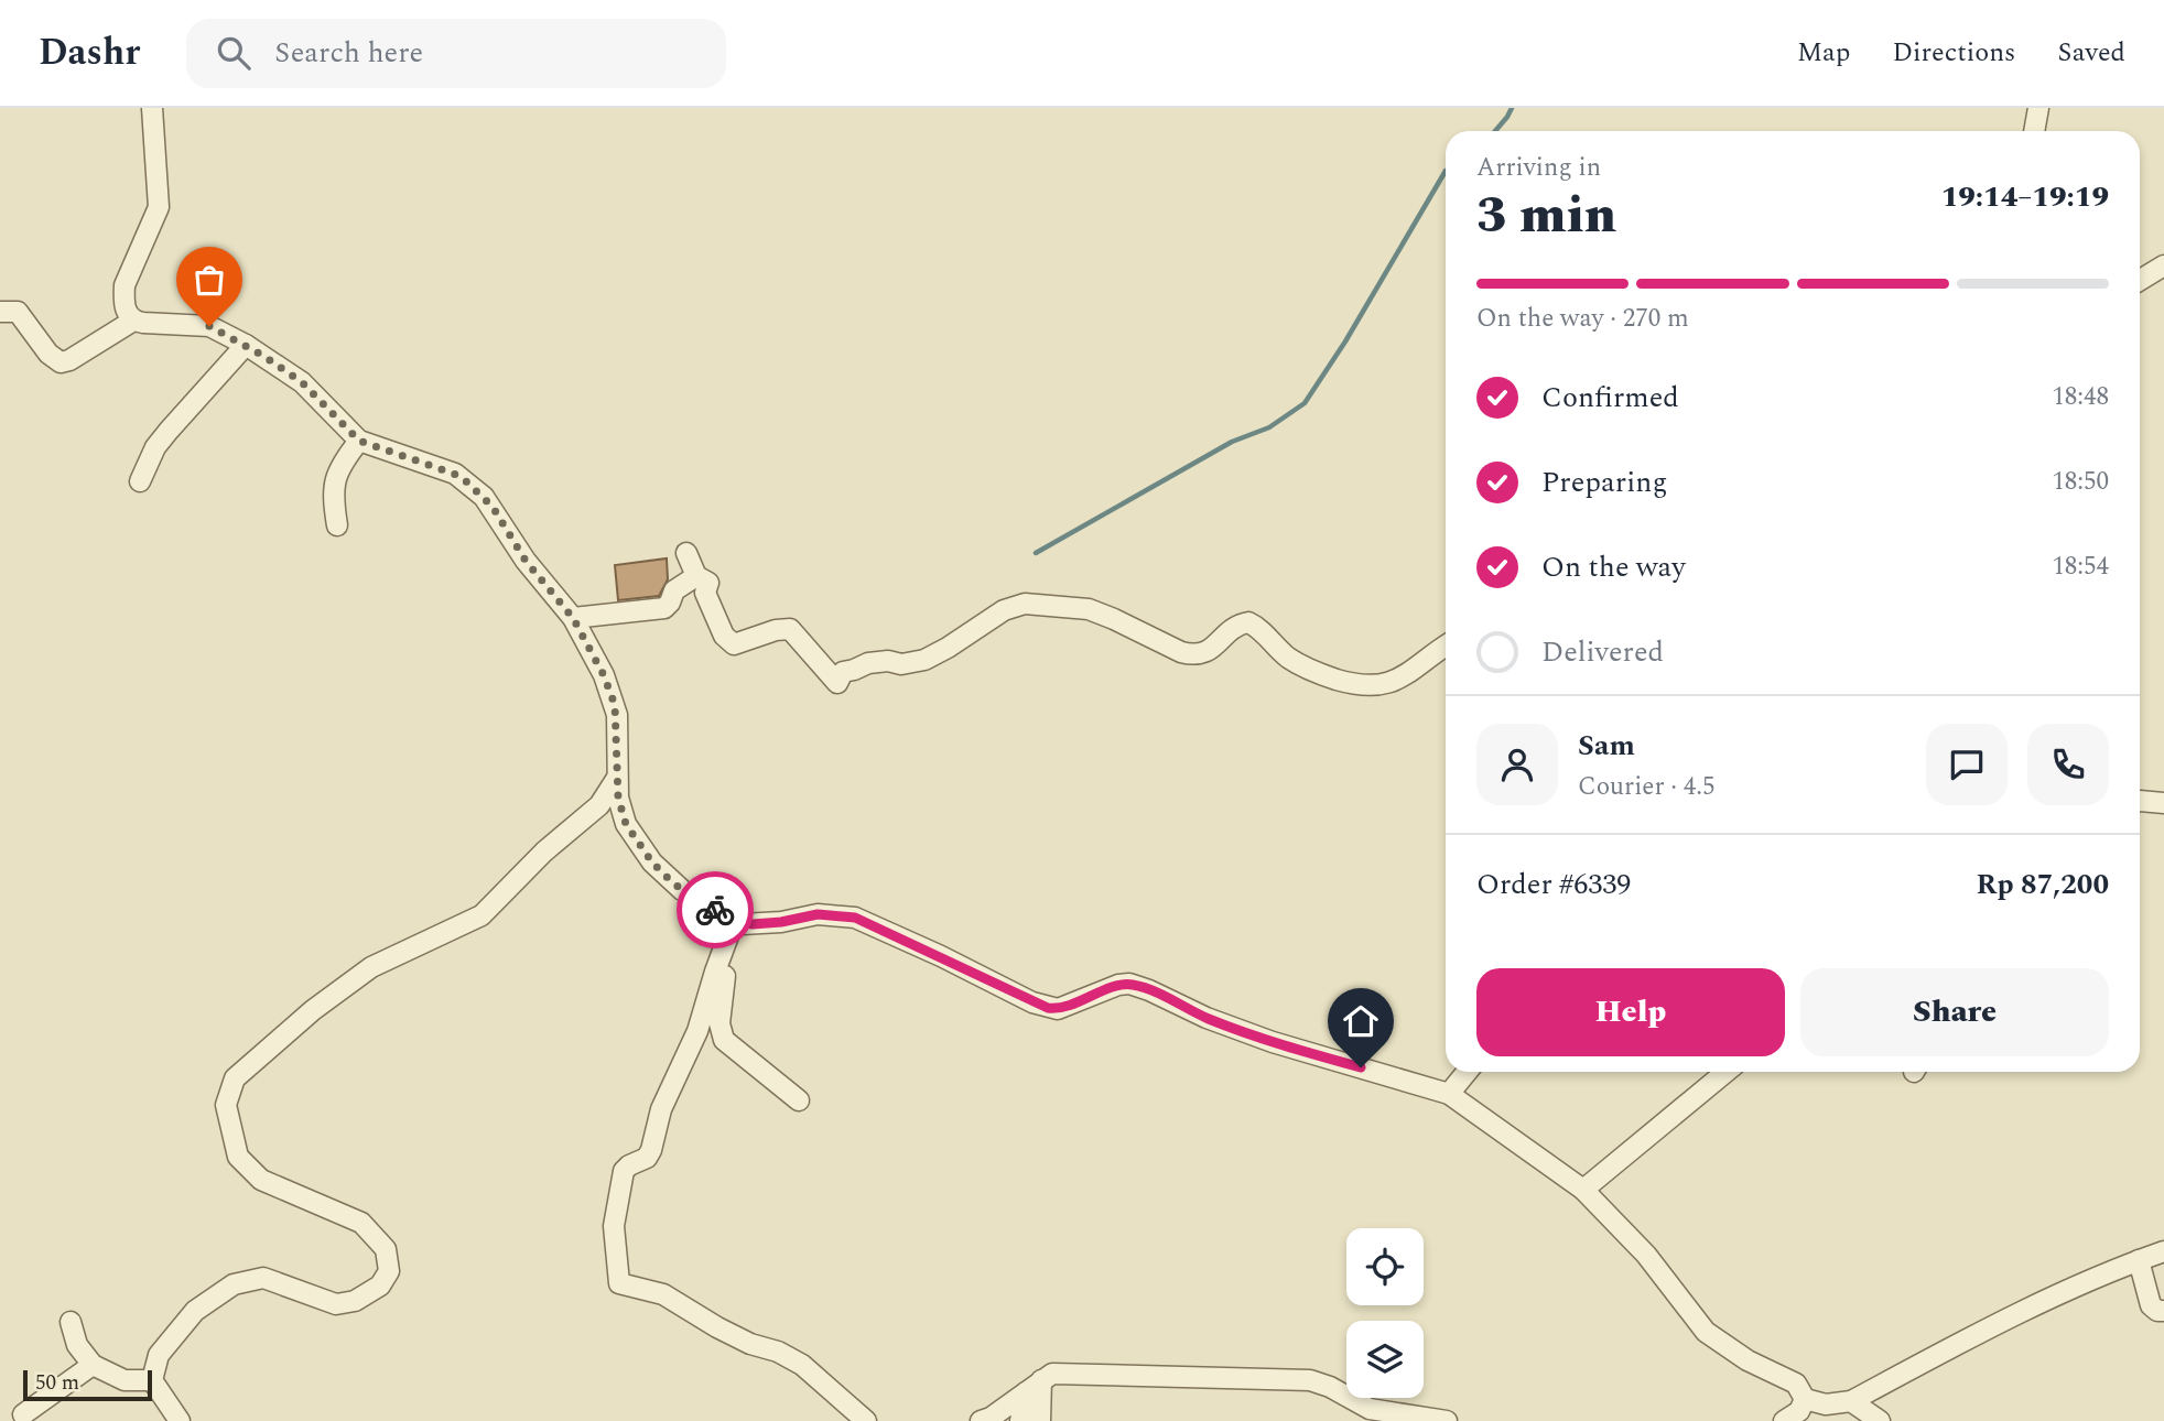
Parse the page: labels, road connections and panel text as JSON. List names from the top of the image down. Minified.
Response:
{"scale_bar":"50 m","page":{"header":"Dashr","search":"Search here","nav":["Map","Directions","Saved"],"heading":["3 min","Arriving in","19:14–19:19"],"panel":["Sam","Courier · 4.5","Order #6339","Rp 87,200"],"bar":"On the way · 270 m","list":[["Confirmed","18:48"],["Preparing","18:50"],["On the way","18:54"],"Delivered"],"buttons":["Help","Share"],"scale":"50 m"}}
